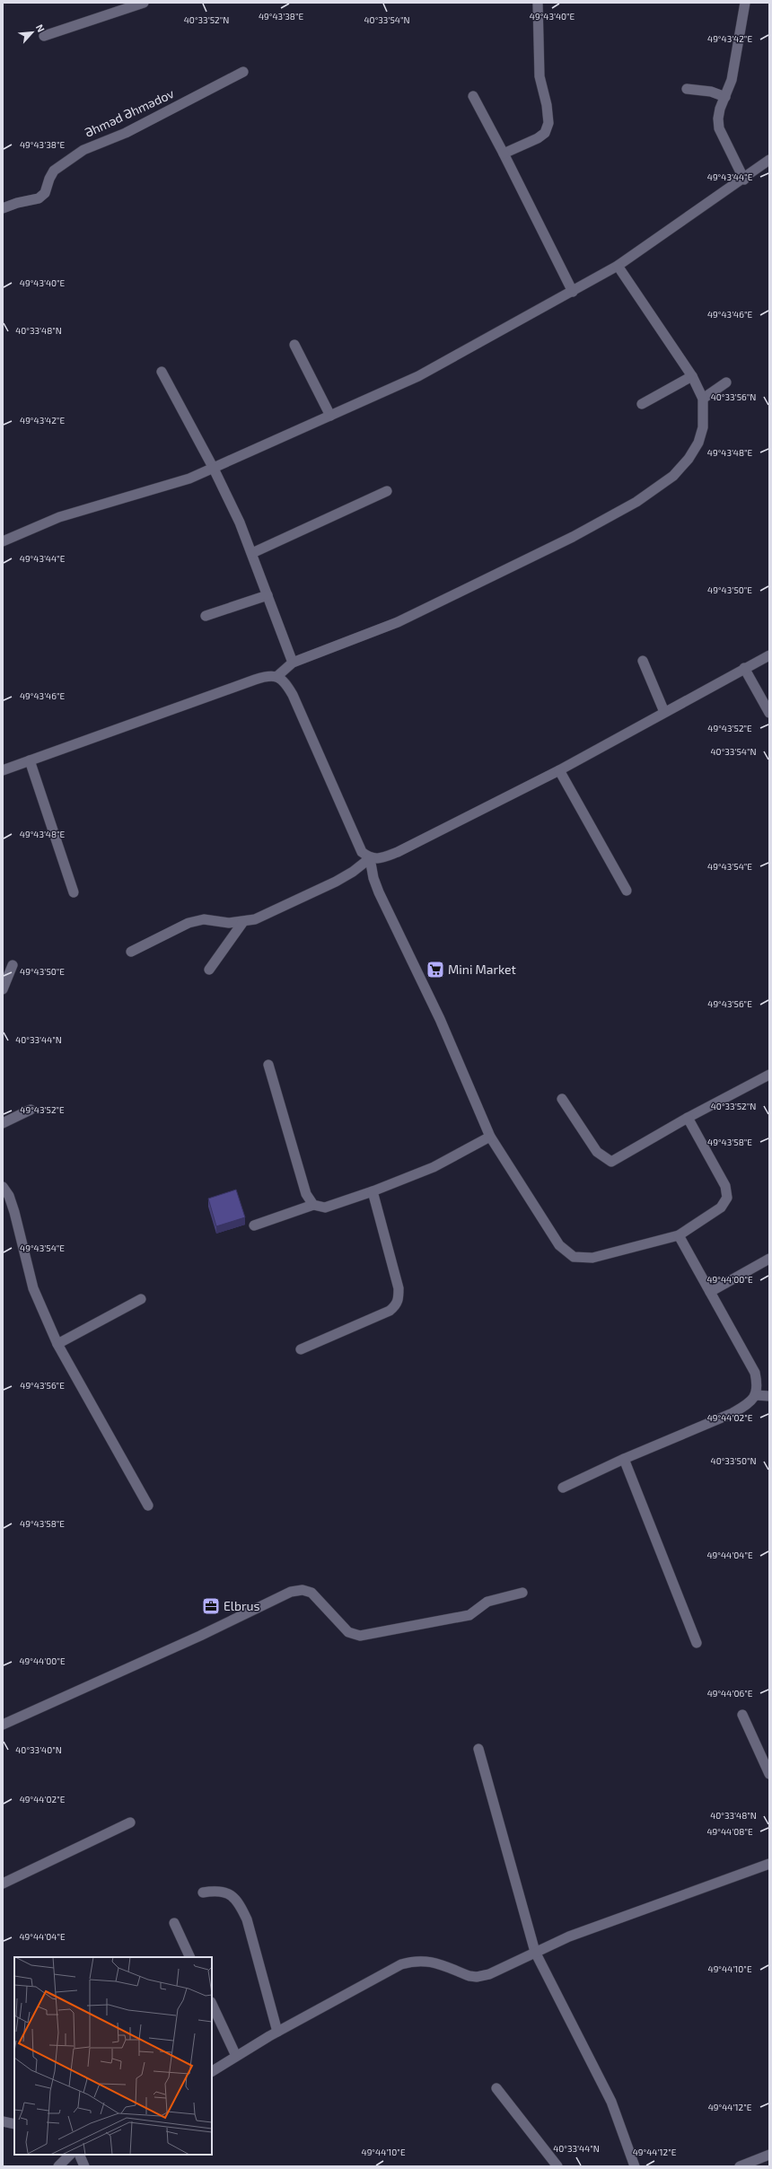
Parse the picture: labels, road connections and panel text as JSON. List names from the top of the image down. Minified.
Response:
{"streets":{"street":["Əhməd Əhmədov"]},"places":{"supermarket":["Mini Market"],"office":["Elbrus"]},"north":"top right","coordinates":["49°43'38\"E","49°43'40\"E","40°33'52\"N","40°33'54\"N","49°43'42\"E","49°43'44\"E","49°43'46\"E","40°33'48\"N","40°33'56\"N","49°43'48\"E","49°43'50\"E","49°43'52\"E","49°43'54\"E","49°43'56\"E","40°33'44\"N","49°43'58\"E","49°44'00\"E","49°44'02\"E","40°33'50\"N","49°44'04\"E","49°44'06\"E","40°33'40\"N","49°44'08\"E","49°44'10\"E","49°44'12\"E"]}
